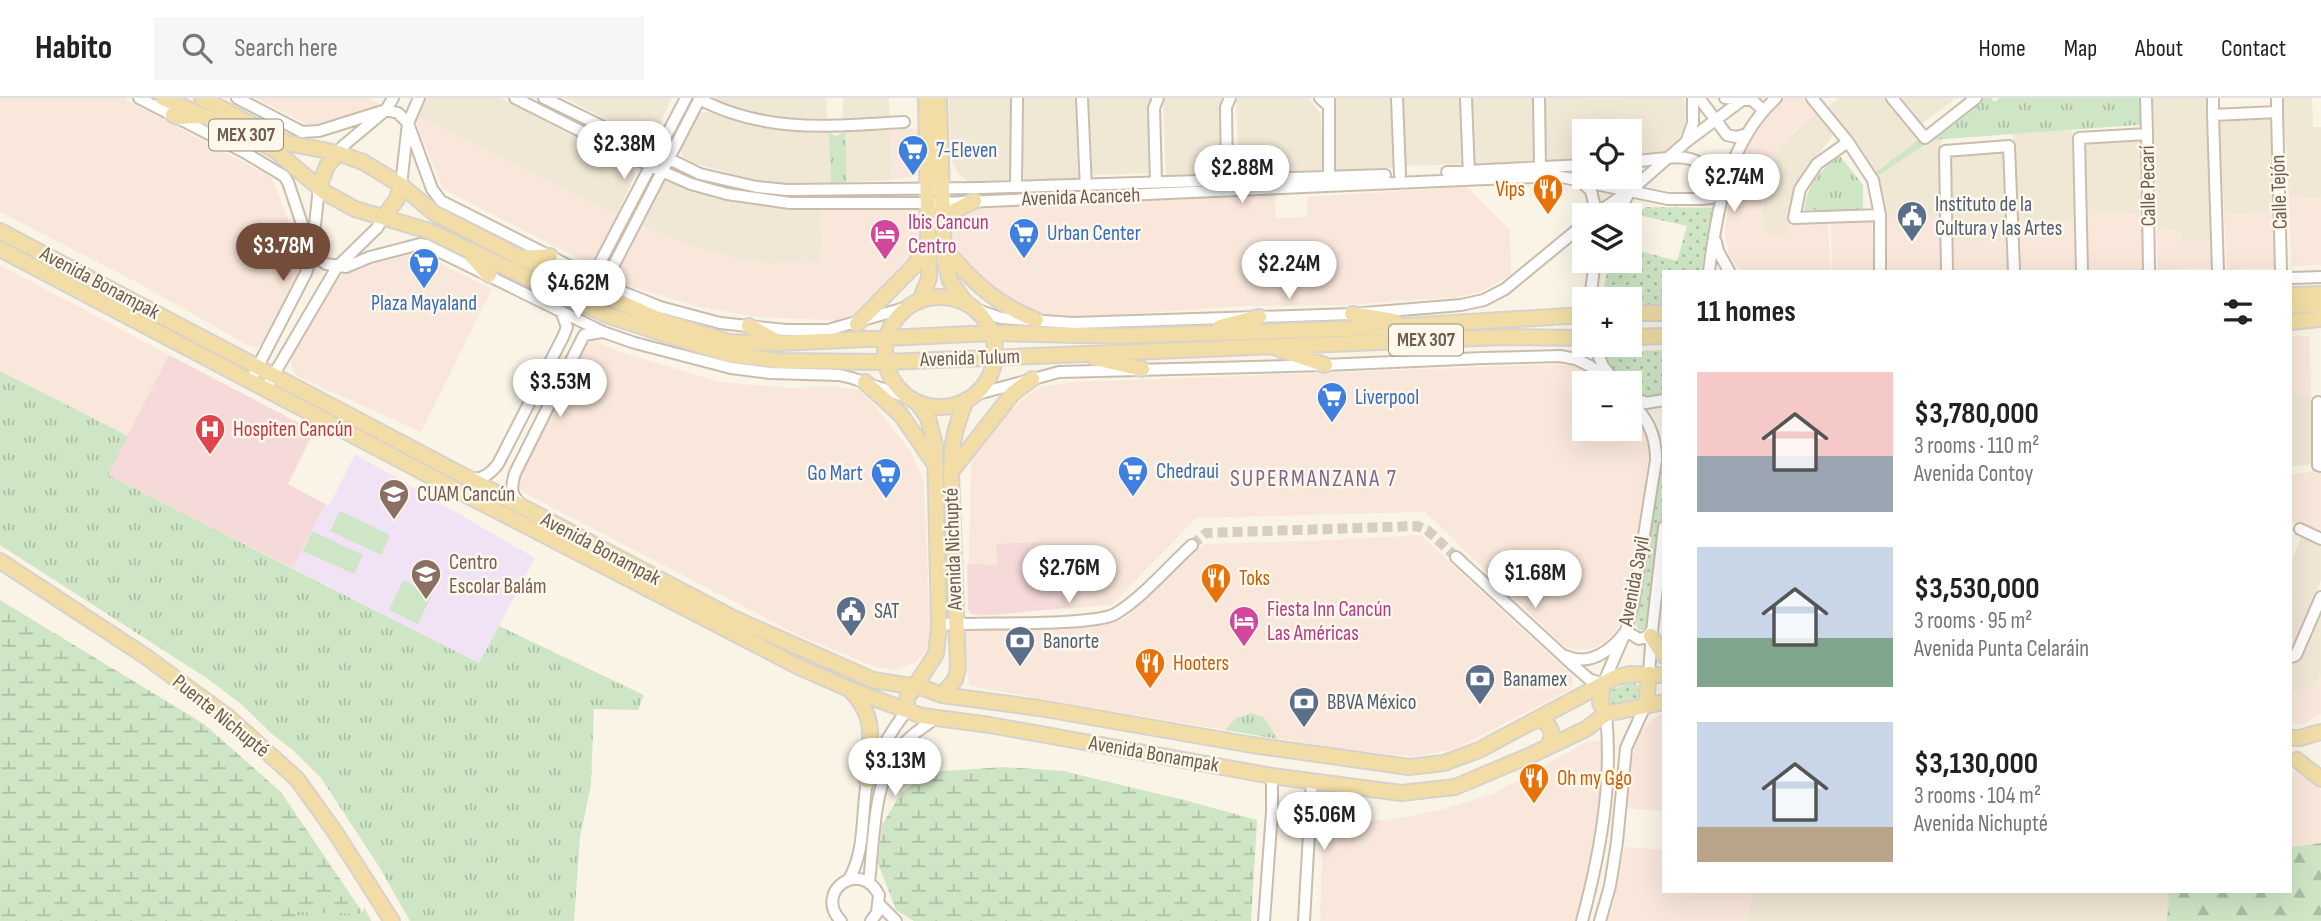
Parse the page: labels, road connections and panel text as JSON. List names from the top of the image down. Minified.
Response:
{"streets":{"main road":["MEX 307","Avenida Bonampak","Avenida Tulum","Avenida Nichupté","Puente Nichupté"],"street":["Calle Pecarí","Calle Tejón","Avenida Acanceh","Avenida Sayil"]},"crossings":[["MEX 307","Avenida Tulum"],["Avenida Bonampak","Avenida Nichupté"],["Avenida Bonampak","Avenida Sayil"],["Avenida Tulum","Avenida Nichupté"]],"districts":["SUPERMANZANA 7"],"places":{"supermarket":["7-Eleven","Urban Center","Plaza Mayaland","Liverpool","Chedraui","Go Mart"],"restaurant":["Vips","Toks","Hooters","Oh my Ggo"],"public building":["Instituto de la Cultura y las Artes","SAT"],"hotel":["Ibis Cancun Centro","Fiesta Inn Cancún Las Américas"],"hospital":["Hospiten Cancún"],"school or university":["CUAM Cancún","Centro Escolar Balám"],"bank":["Banorte","Banamex","BBVA México"]},"page":{"header":"Habito","search":"Search here","nav":["Home","Map","About","Contact"],"map_buttons":["+","−"],"price":["$2.38M","$2.88M","$2.74M","$3.78M","$2.24M","$4.62M","$3.53M","$2.76M","$1.68M","$3.13M","$5.06M"],"heading":"11 homes","list":[{"name":"$3,780,000","note":"3 rooms · 110 m² · Avenida Contoy"},{"name":"$3,530,000","note":"3 rooms · 95 m² · Avenida Punta Celaráin"},{"name":"$3,130,000","note":"3 rooms · 104 m² · Avenida Nichupté"}]}}
